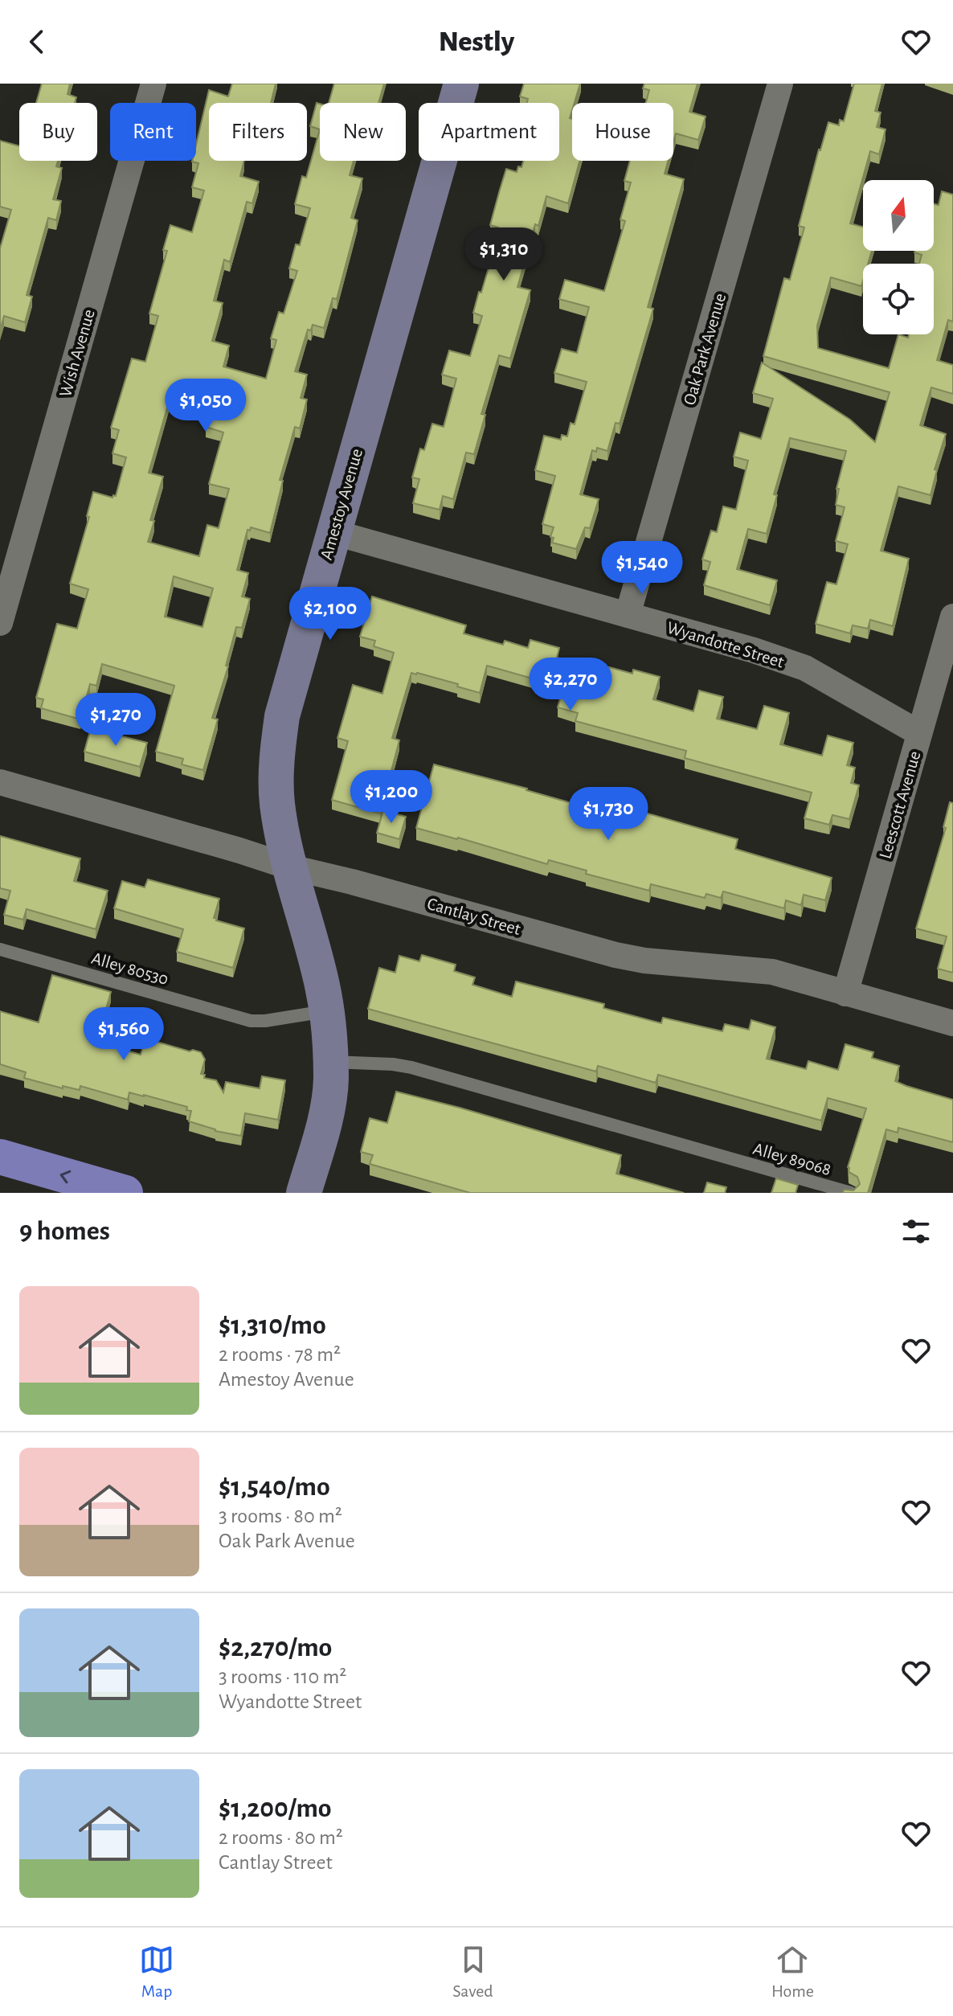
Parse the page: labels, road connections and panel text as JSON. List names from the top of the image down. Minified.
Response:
{"streets":{"street":["Oak Park Avenue","Wish Avenue","Amestoy Avenue","Wyandotte Street","Leescott Avenue","Cantlay Street"],"lane":["Alley 80530","Alley 89068"]},"crossings":[["Oak Park Avenue","Wyandotte Street"],["Amestoy Avenue","Wyandotte Street"],["Amestoy Avenue","Cantlay Street"],["Amestoy Avenue","Alley 80530"],["Amestoy Avenue","Alley 89068"],["Wyandotte Street","Leescott Avenue"],["Leescott Avenue","Cantlay Street"]],"north":"top","page":{"header":"Nestly","chip":["Buy","Rent","Filters","New","Apartment","House"],"price":["$1,310","$1,050","$1,540","$2,100","$2,270","$1,270","$1,200","$1,730","$1,560"],"heading":"9 homes","list":[{"name":"$1,310/mo","note":"2 rooms · 78 m² · Amestoy Avenue"},{"name":"$1,540/mo","note":"3 rooms · 80 m² · Oak Park Avenue"},{"name":"$2,270/mo","note":"3 rooms · 110 m² · Wyandotte Street"},{"name":"$1,200/mo","note":"2 rooms · 80 m² · Cantlay Street"}],"tabs":["Map","Saved","Home"]}}
